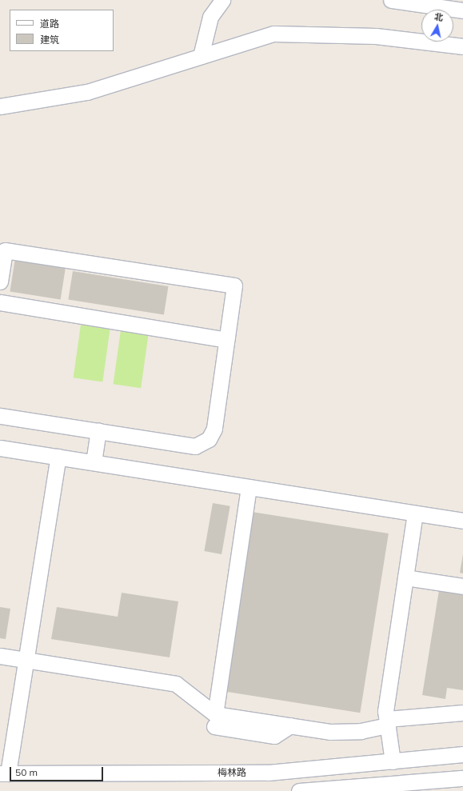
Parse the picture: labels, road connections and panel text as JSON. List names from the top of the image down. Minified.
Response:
{"streets":{"street":["梅林路"]},"legend":["道路","建筑"],"scale_bar":"50 m","north":"top"}
